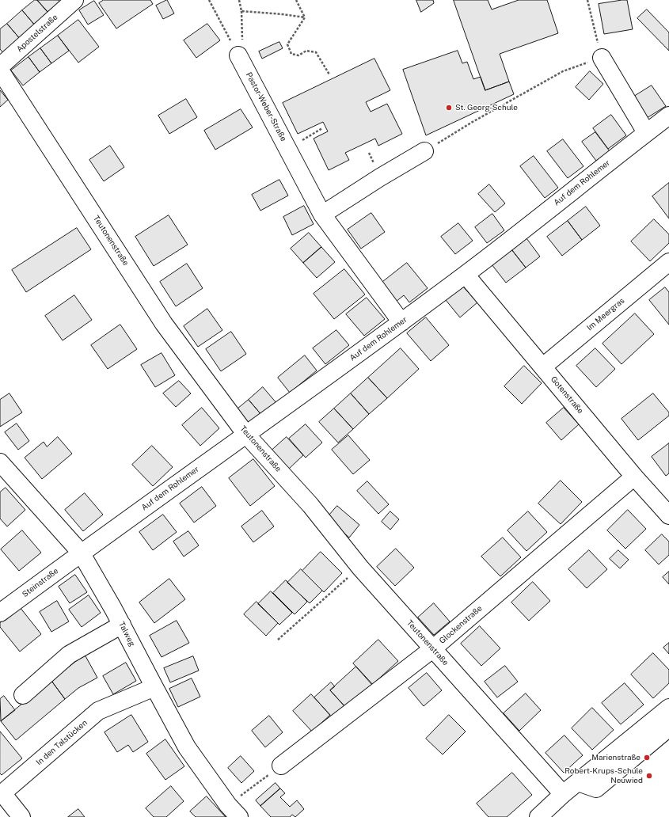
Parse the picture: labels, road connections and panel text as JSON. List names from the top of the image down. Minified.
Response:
{"streets":{"street":["Apostelstraße","Pastor-Weber-Straße","Auf dem Rohlemer","Teutonenstraße","Im Meergras","Gotenstraße","Steinstraße","Glockenstraße","Talweg","In den Talstücken"]},"crossings":[["Pastor-Weber-Straße","Auf dem Rohlemer"],["Auf dem Rohlemer","Teutonenstraße"],["Auf dem Rohlemer","Gotenstraße"],["Auf dem Rohlemer","Steinstraße"],["Auf dem Rohlemer","Talweg"],["Teutonenstraße","Glockenstraße"],["Im Meergras","Gotenstraße"],["Gotenstraße","Glockenstraße"],["Steinstraße","Talweg"],["Talweg","In den Talstücken"]],"places":["St. Georg-Schule","Marienstraße","Robert-Krups-Schule Neuwied"]}
